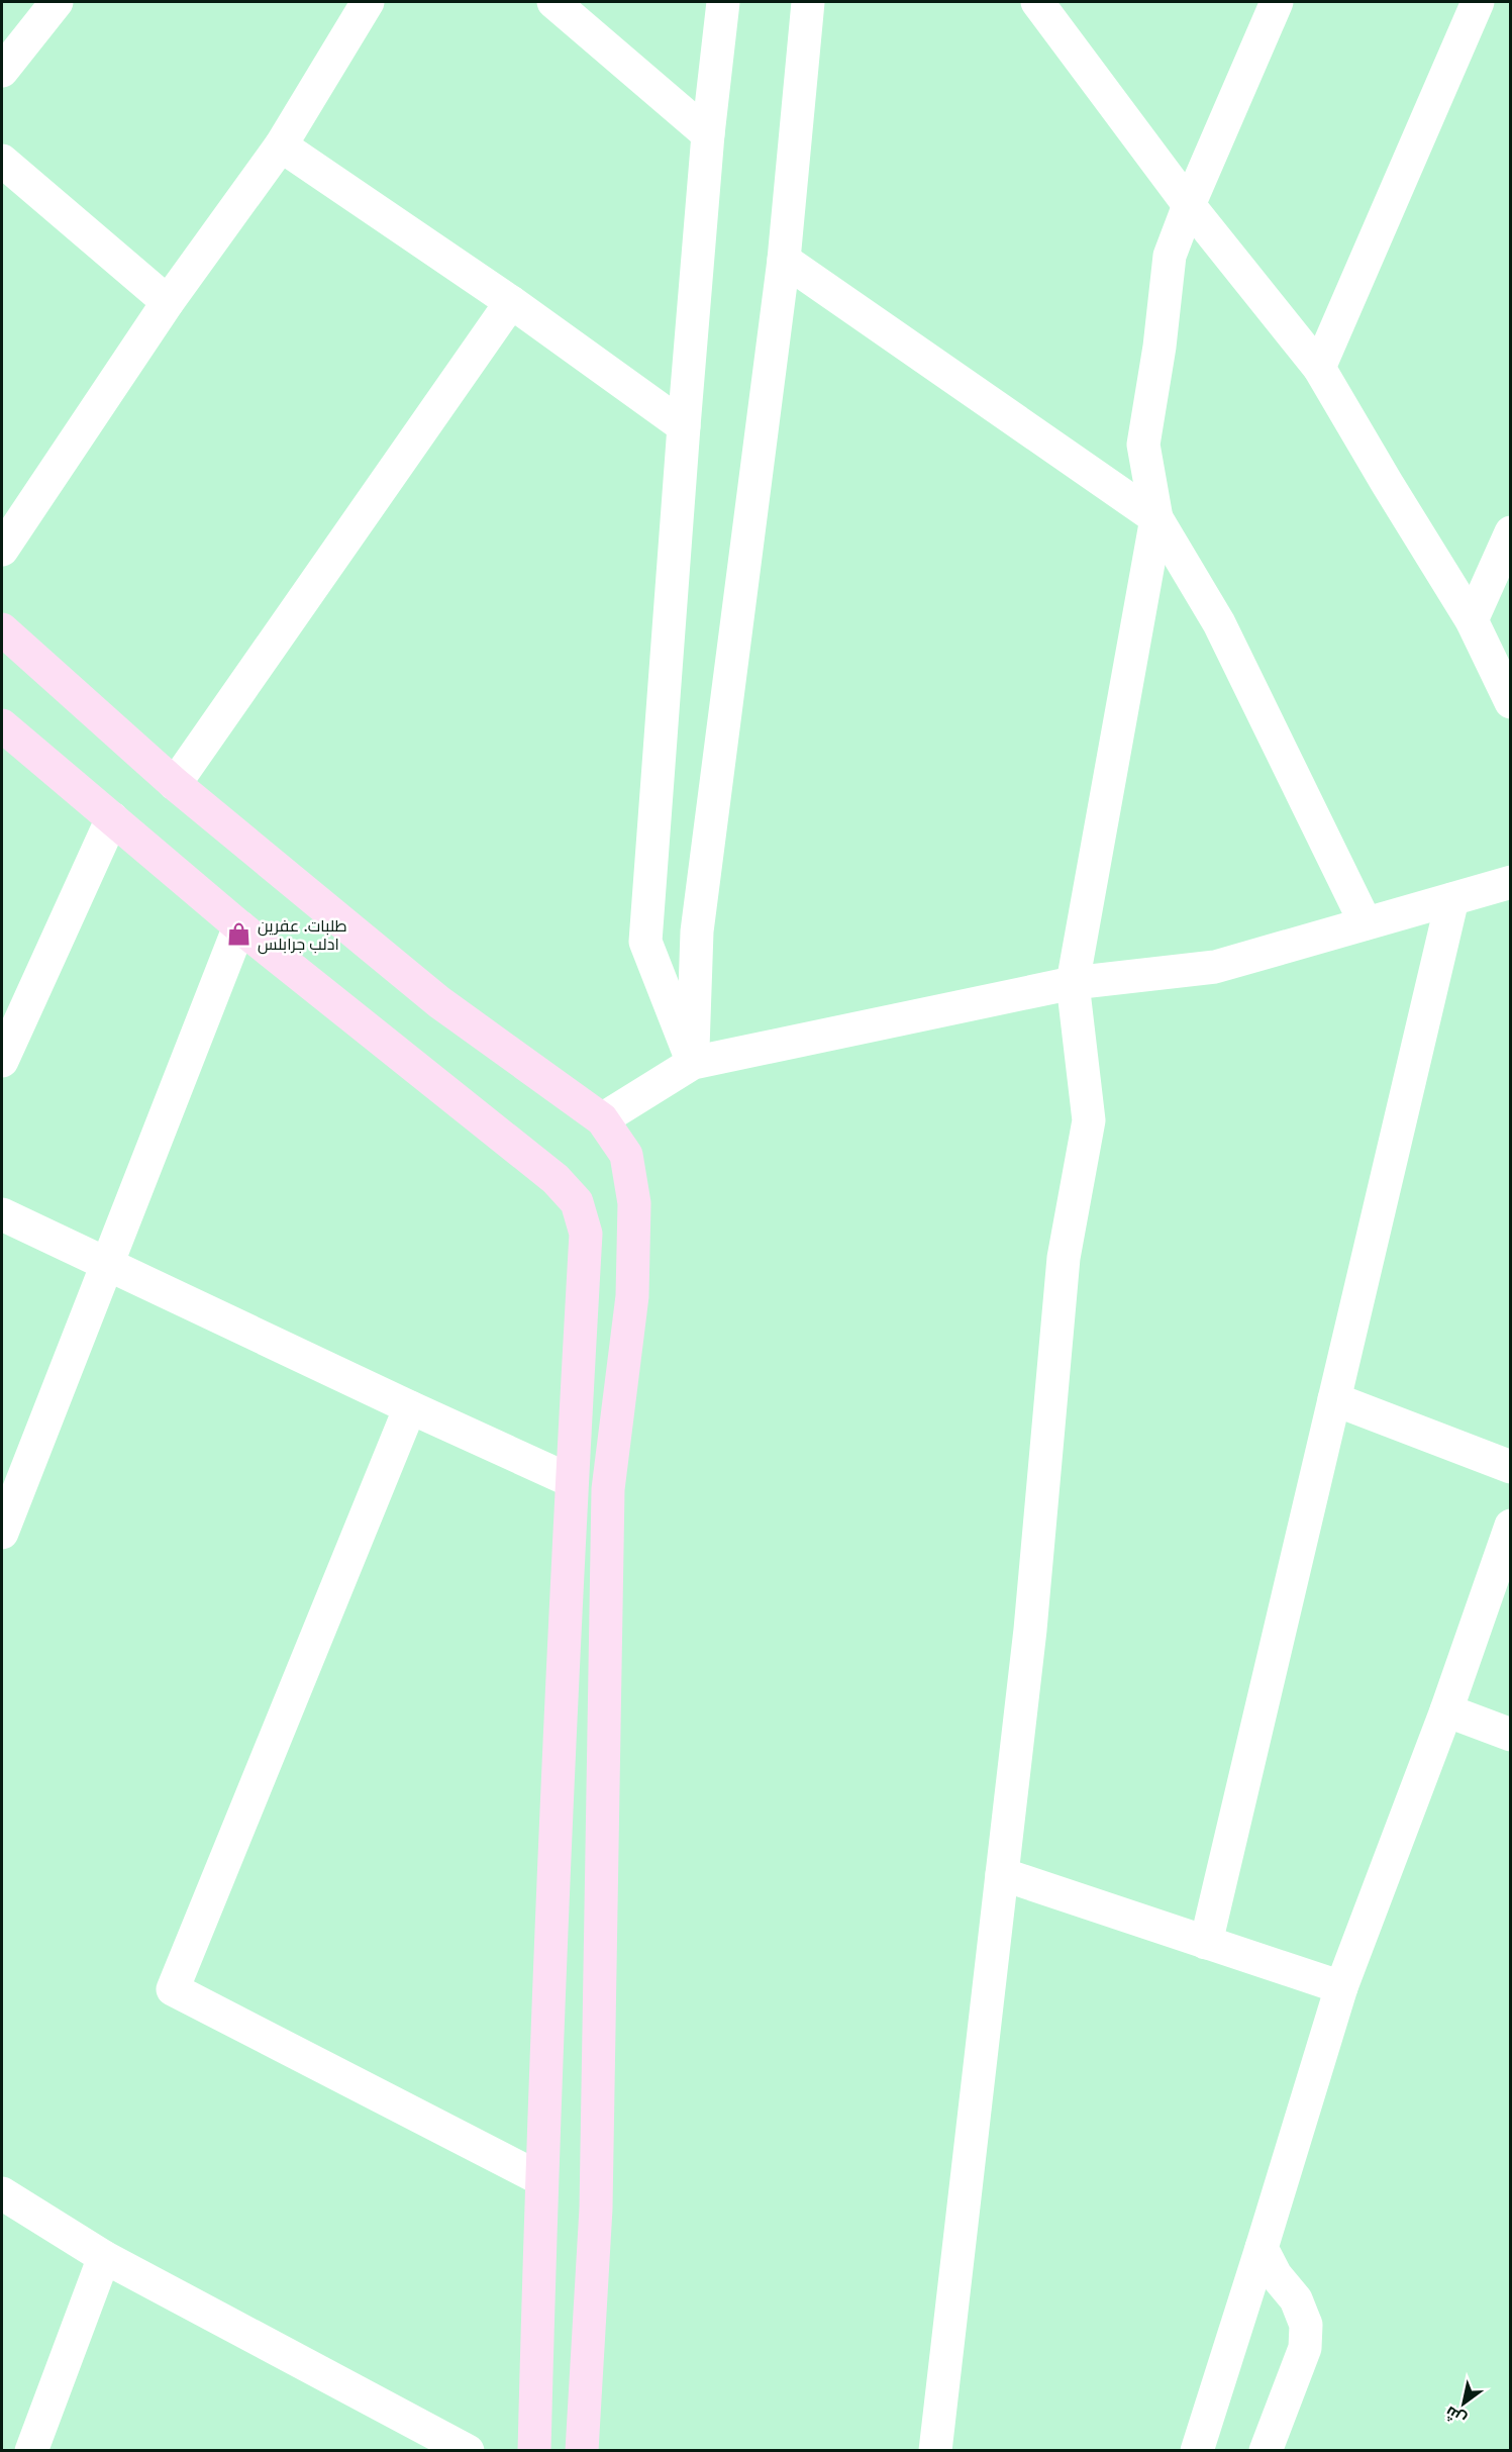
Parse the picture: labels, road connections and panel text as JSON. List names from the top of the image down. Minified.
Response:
{"places":{"shop":["طلبات. عفرين ادلب جرابلس"]},"north":"bottom left"}
